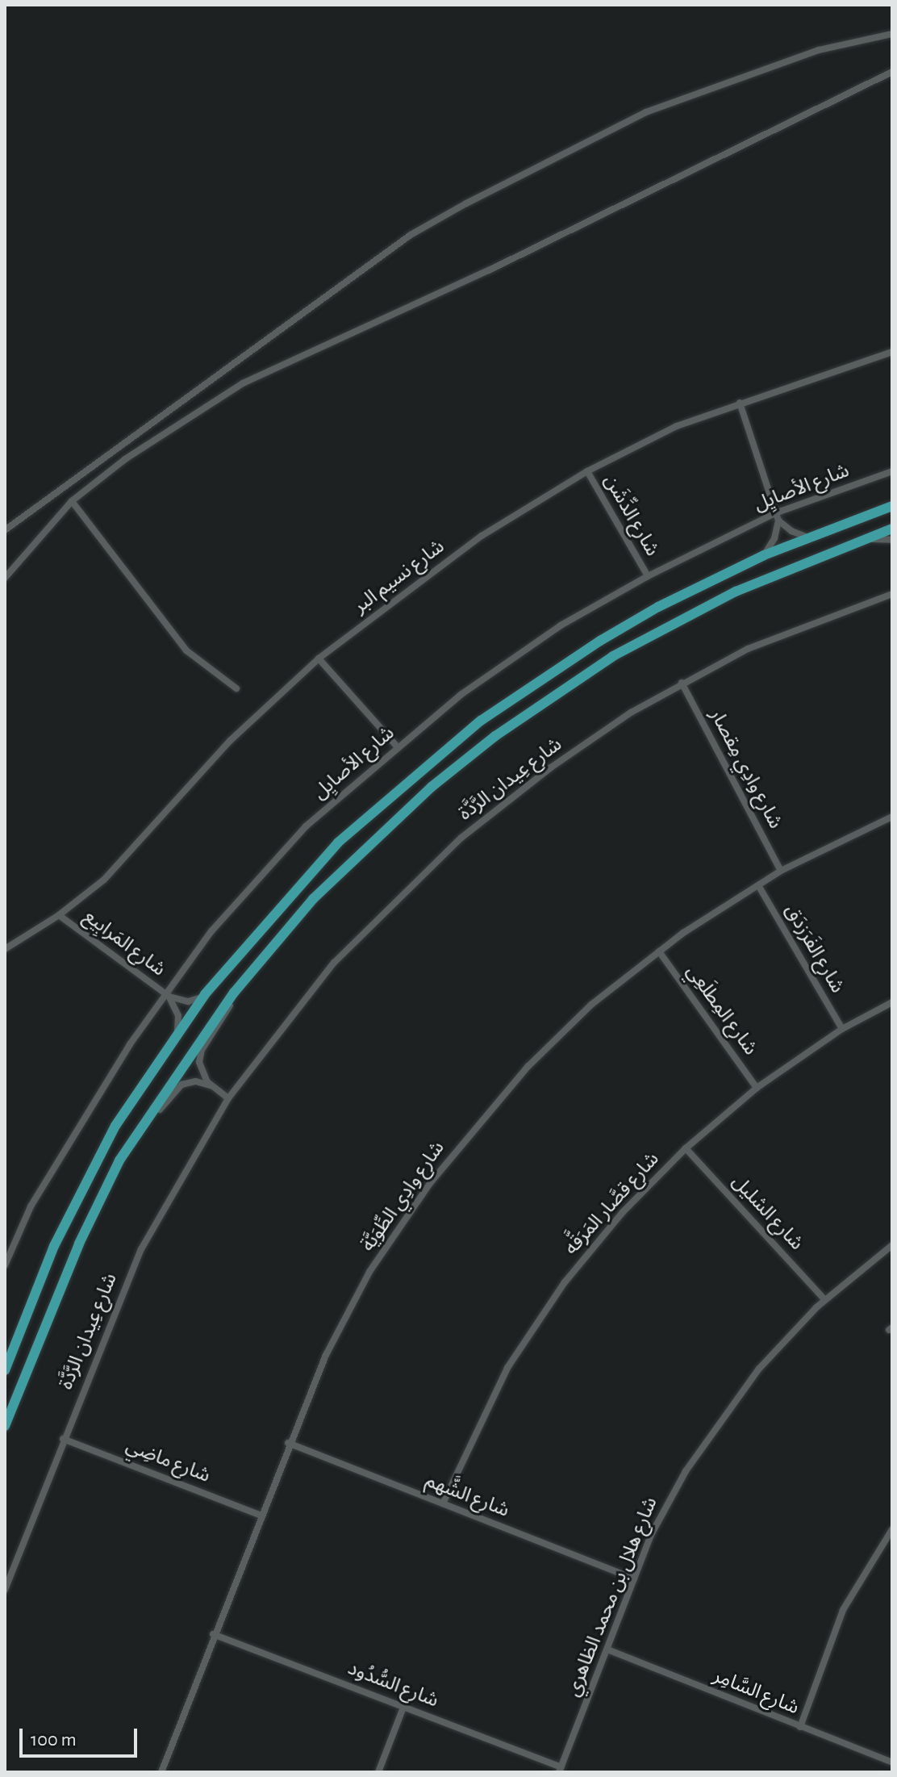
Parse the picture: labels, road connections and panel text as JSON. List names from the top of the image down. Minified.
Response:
{"streets":{"street":["شارع الأصايِل","شارع الدِّشَن","شارع نسيم البر","شارع وادِي مِقصار","شارع عِيدان الرَّدَّة","شارع المَرابِيع","شارع الفَرَزدَق","شارع المِطلَعِي","شارع وادِي الطِّوَيَّة","شارع قصَّار المَرَقَّه","شارع الشليل","شارع ماضِي","شارع الشَّهم","شارع هلال بن محمد الظاهري","شارع السُّدُود","شارع السَّامِر"]},"crossings":[["شارع الأصايِل","شارع الدِّشَن"],["شارع الأصايِل","شارع المَرابِيع"],["شارع الدِّشَن","شارع نسيم البر"],["شارع نسيم البر","شارع المَرابِيع"],["شارع وادِي مِقصار","شارع عِيدان الرَّدَّة"],["شارع وادِي مِقصار","شارع وادِي الطِّوَيَّة"],["شارع عِيدان الرَّدَّة","شارع ماضِي"],["شارع الفَرَزدَق","شارع وادِي الطِّوَيَّة"],["شارع الفَرَزدَق","شارع قصَّار المَرَقَّه"],["شارع المِطلَعِي","شارع وادِي الطِّوَيَّة"],["شارع المِطلَعِي","شارع قصَّار المَرَقَّه"],["شارع وادِي الطِّوَيَّة","شارع ماضِي"],["شارع وادِي الطِّوَيَّة","شارع الشَّهم"],["شارع وادِي الطِّوَيَّة","شارع السُّدُود"],["شارع قصَّار المَرَقَّه","شارع الشليل"],["شارع قصَّار المَرَقَّه","شارع الشَّهم"],["شارع الشليل","شارع هلال بن محمد الظاهري"],["شارع الشَّهم","شارع هلال بن محمد الظاهري"],["شارع هلال بن محمد الظاهري","شارع السُّدُود"],["شارع هلال بن محمد الظاهري","شارع السَّامِر"]],"scale_bar":"100 m"}
